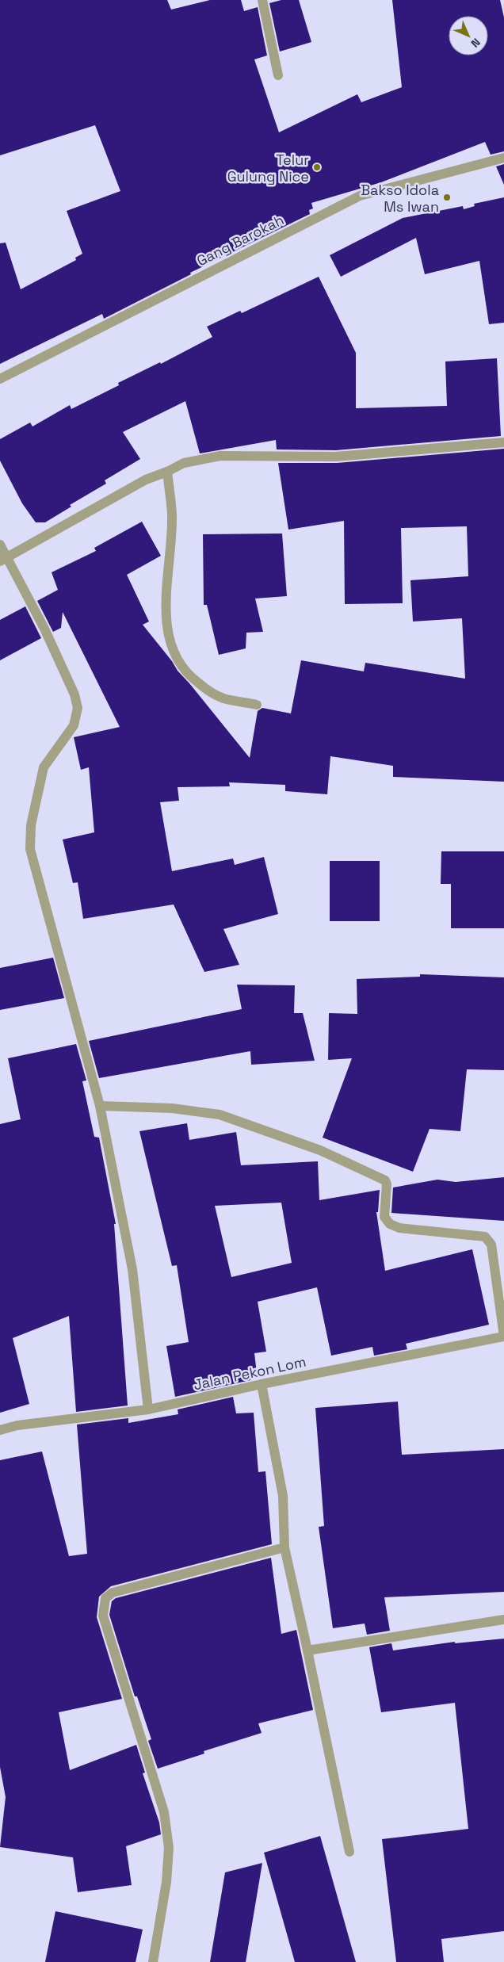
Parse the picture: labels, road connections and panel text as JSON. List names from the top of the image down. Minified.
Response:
{"streets":{"street":["Gang Barokah","Jalan Pekon Lom"]},"places":["Telur Gulung Nice","Bakso Idola Ms Iwan"],"north":"bottom right"}
